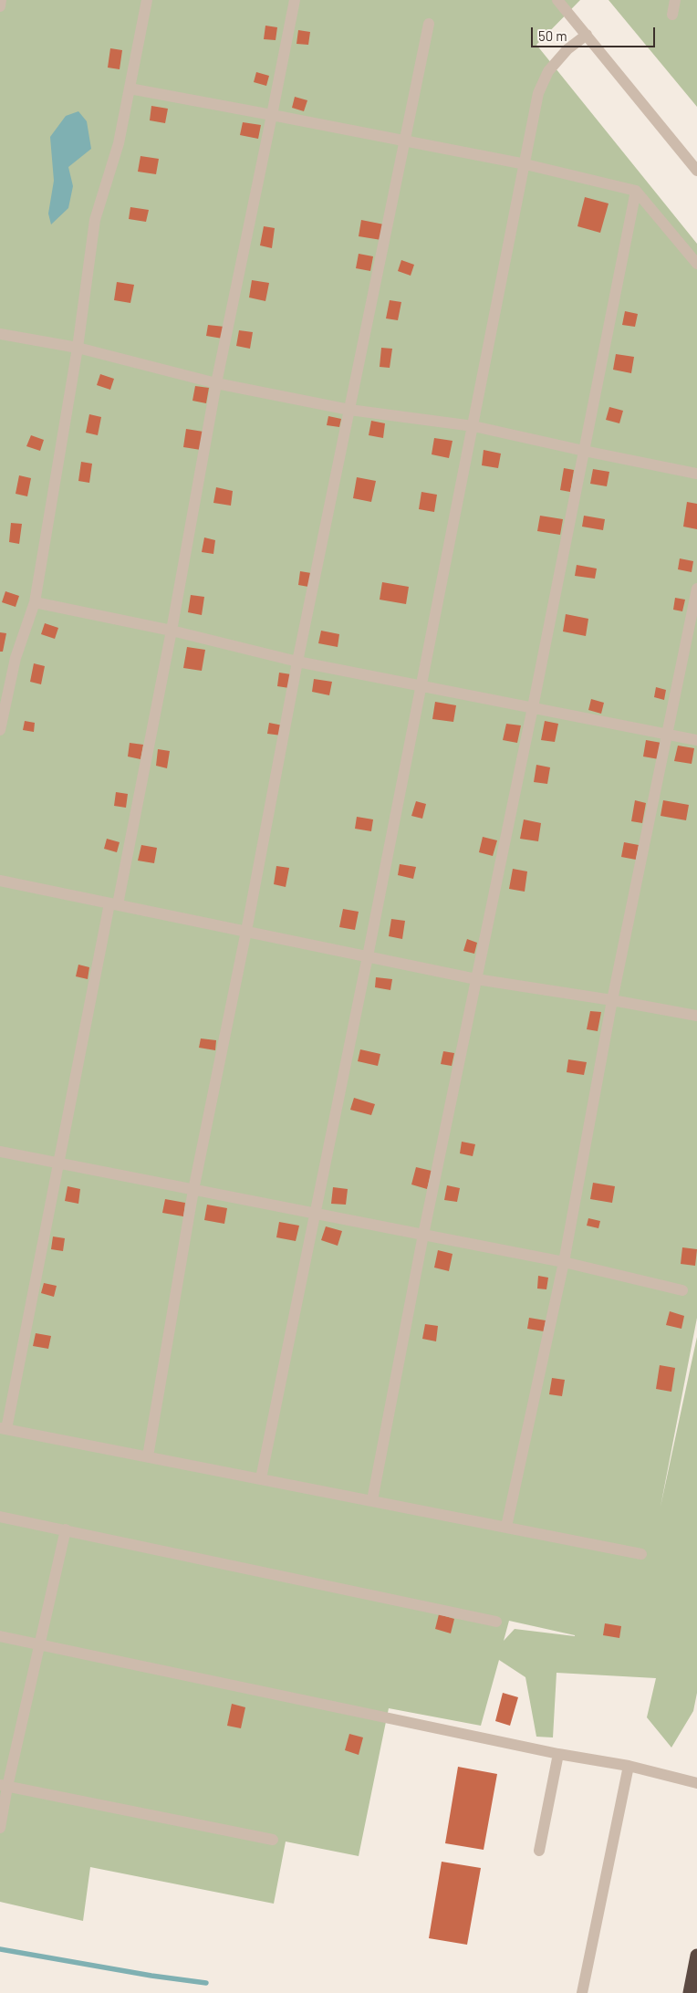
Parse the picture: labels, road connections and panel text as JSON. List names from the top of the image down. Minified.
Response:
{"scale_bar":"50 m"}
